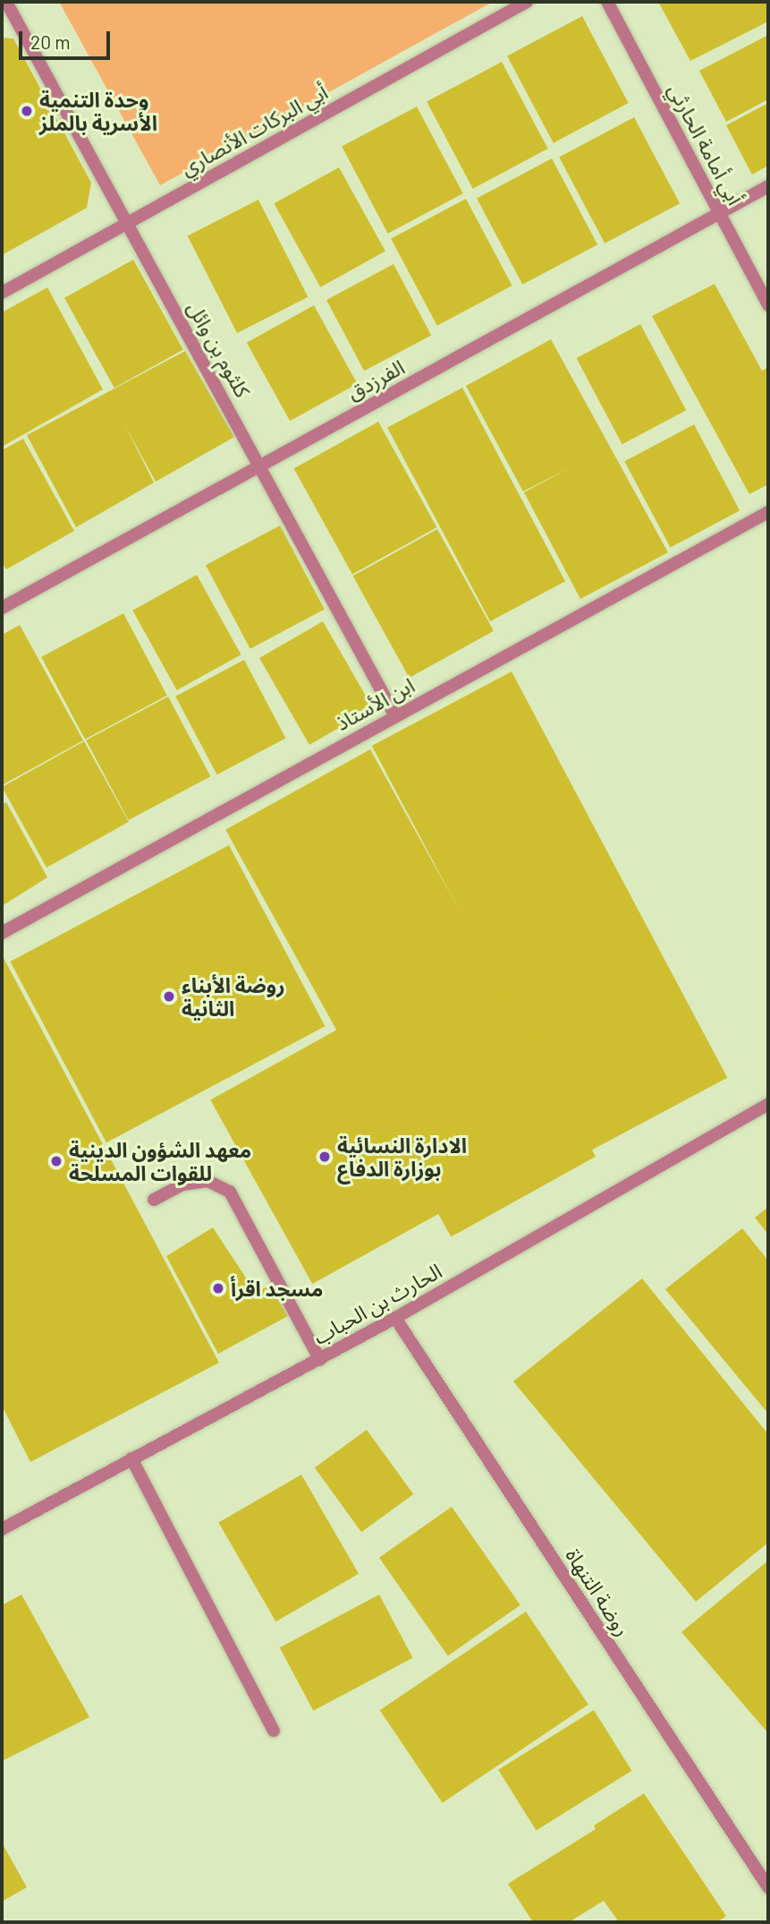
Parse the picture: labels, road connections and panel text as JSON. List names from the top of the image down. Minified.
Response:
{"streets":{"street":["أبي البركات الأنصاري","أبي أمامة الحارثي","كلثوم بن وائل","الفرزدق","ابن الأستاذ","الحارث بن الحباب","روضة التنهاة"]},"crossings":[["أبي البركات الأنصاري","كلثوم بن وائل"],["أبي أمامة الحارثي","الفرزدق"],["كلثوم بن وائل","الفرزدق"],["كلثوم بن وائل","ابن الأستاذ"],["الحارث بن الحباب","روضة التنهاة"]],"places":["وحدة التنمية الأسرية بالملز","روضة الأبناء الثانية","الادارة النسائية بوزارة الدفاع","معهد الشؤون الدينية للقوات المسلحة","مسجد اقرأ"],"scale_bar":"20 m"}
